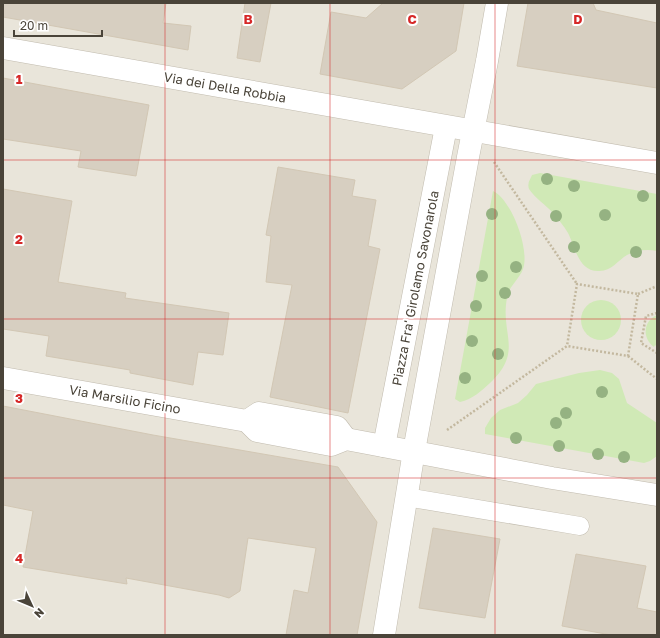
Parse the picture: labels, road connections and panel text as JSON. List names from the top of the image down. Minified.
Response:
{"streets":{"street":["Via dei Della Robbia","Piazza Fra' Girolamo Savonarola","Via Marsilio Ficino"]},"crossings":[["Via dei Della Robbia","Piazza Fra' Girolamo Savonarola"],["Piazza Fra' Girolamo Savonarola","Via Marsilio Ficino"]],"scale_bar":"20 m","north":"bottom right","grid":{"columns":["B","C","D"],"rows":["1","2","3","4"]}}
